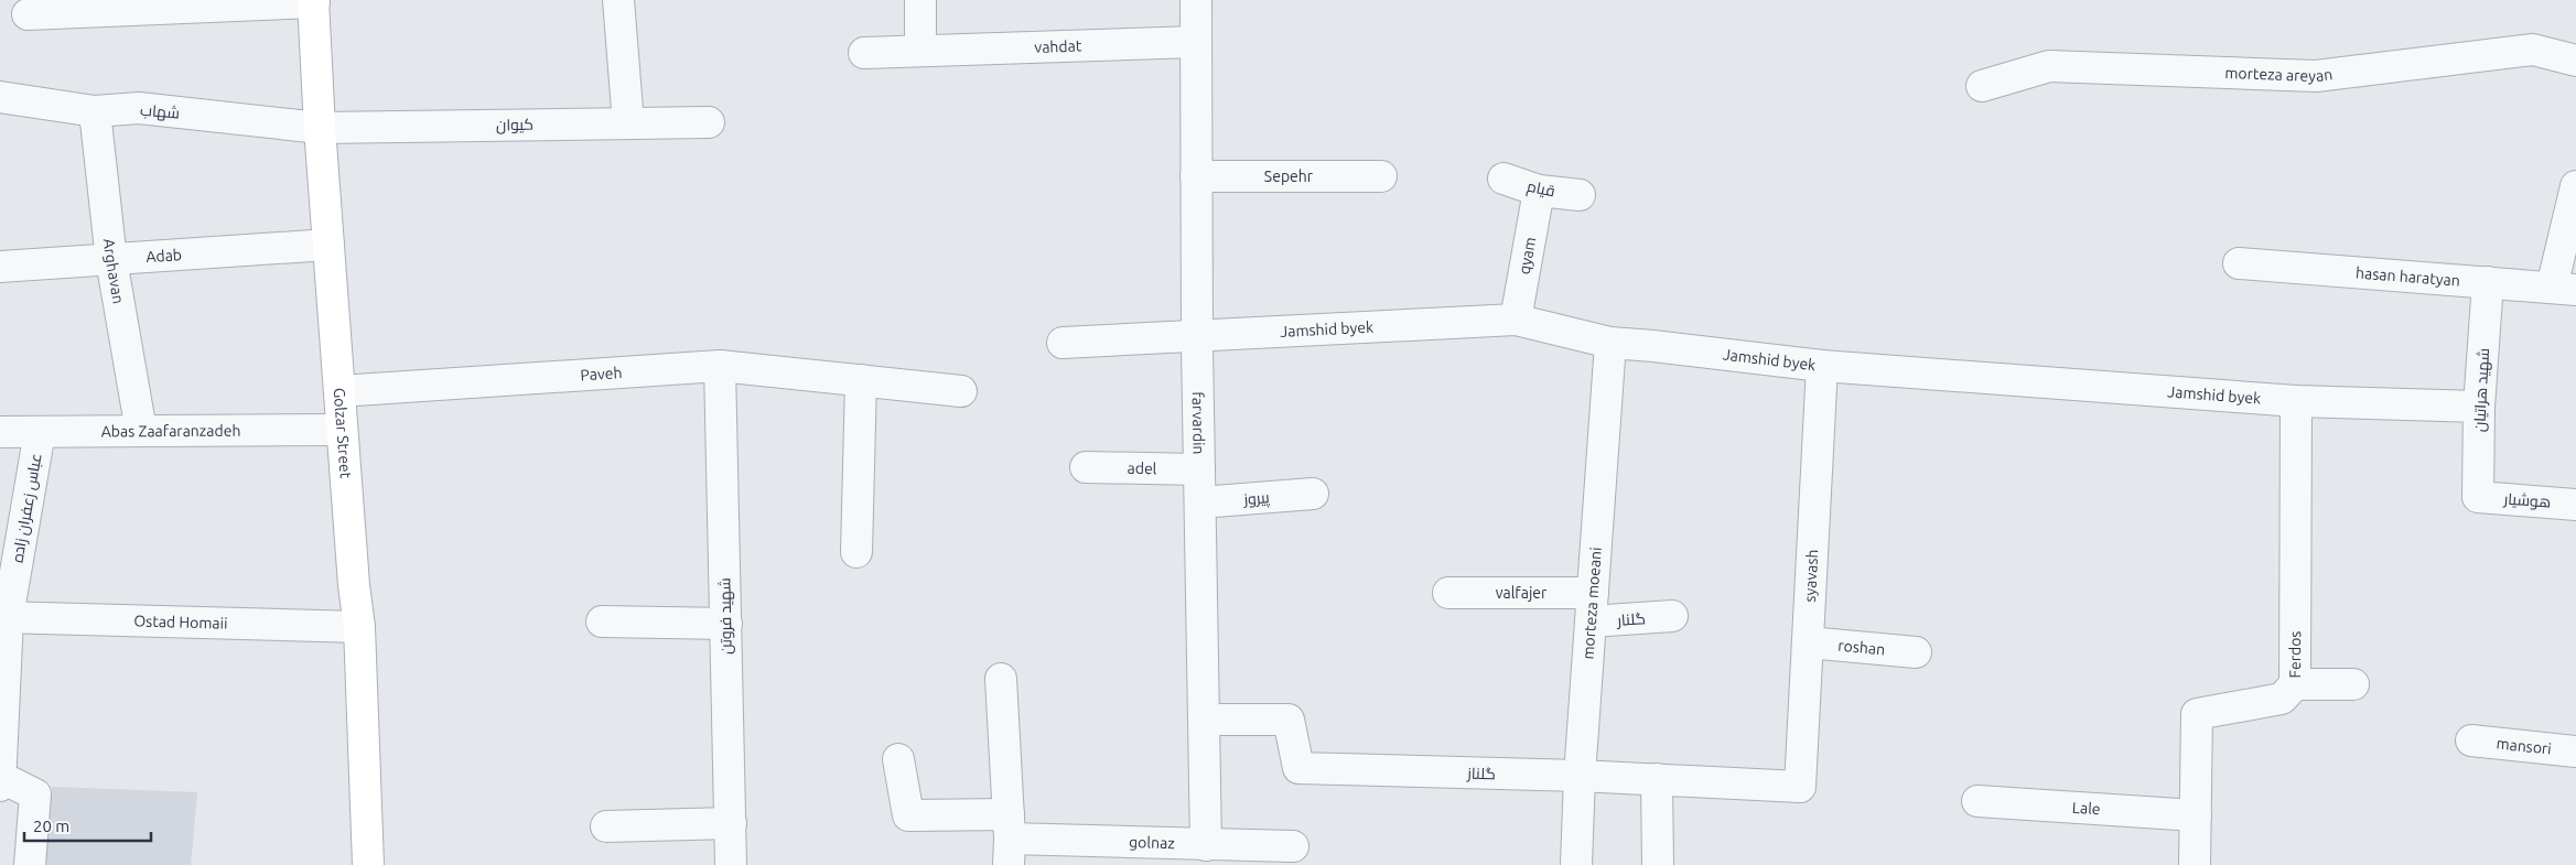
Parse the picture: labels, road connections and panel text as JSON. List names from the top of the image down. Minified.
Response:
{"streets":{"main road":["Golzar Street"],"street":["vahdat","morteza areyan","شهاب","کیوان","Sepehr","قیام","qyam","Adab","Arghavan","hasan haratyan","Jamshid byek","Paveh","شهید هراتیان","farvardin","Abas Zaafaranzadeh","adel","پیروز","هوشیار","عباس زعفران زاده","syavash","valfajer","morteza moeani","شهید فروتن","گلنار","Ostad Homaii","roshan","Ferdos","mansori","گلناز","Lale","golnaz"]},"crossings":[["vahdat","farvardin"],["شهاب","کیوان"],["شهاب","Arghavan"],["شهاب","Golzar Street"],["کیوان","Golzar Street"],["Sepehr","farvardin"],["قیام","qyam"],["qyam","Jamshid byek"],["Adab","Arghavan"],["Adab","Golzar Street"],["Arghavan","Abas Zaafaranzadeh"],["hasan haratyan","شهید هراتیان"],["Jamshid byek","شهید هراتیان"],["Jamshid byek","farvardin"],["Jamshid byek","syavash"],["Jamshid byek","morteza moeani"],["Jamshid byek","Ferdos"],["Paveh","Golzar Street"],["Paveh","شهید فروتن"],["شهید هراتیان","هوشیار"],["farvardin","adel"],["farvardin","پیروز"],["farvardin","گلناز"],["farvardin","golnaz"],["Abas Zaafaranzadeh","Golzar Street"],["Abas Zaafaranzadeh","عباس زعفران زاده"],["Golzar Street","Ostad Homaii"],["عباس زعفران زاده","Ostad Homaii"],["syavash","roshan"],["syavash","گلناز"],["valfajer","morteza moeani"],["valfajer","گلنار"],["morteza moeani","گلنار"],["morteza moeani","گلناز"],["Ferdos","Lale"]],"scale_bar":"20 m"}
